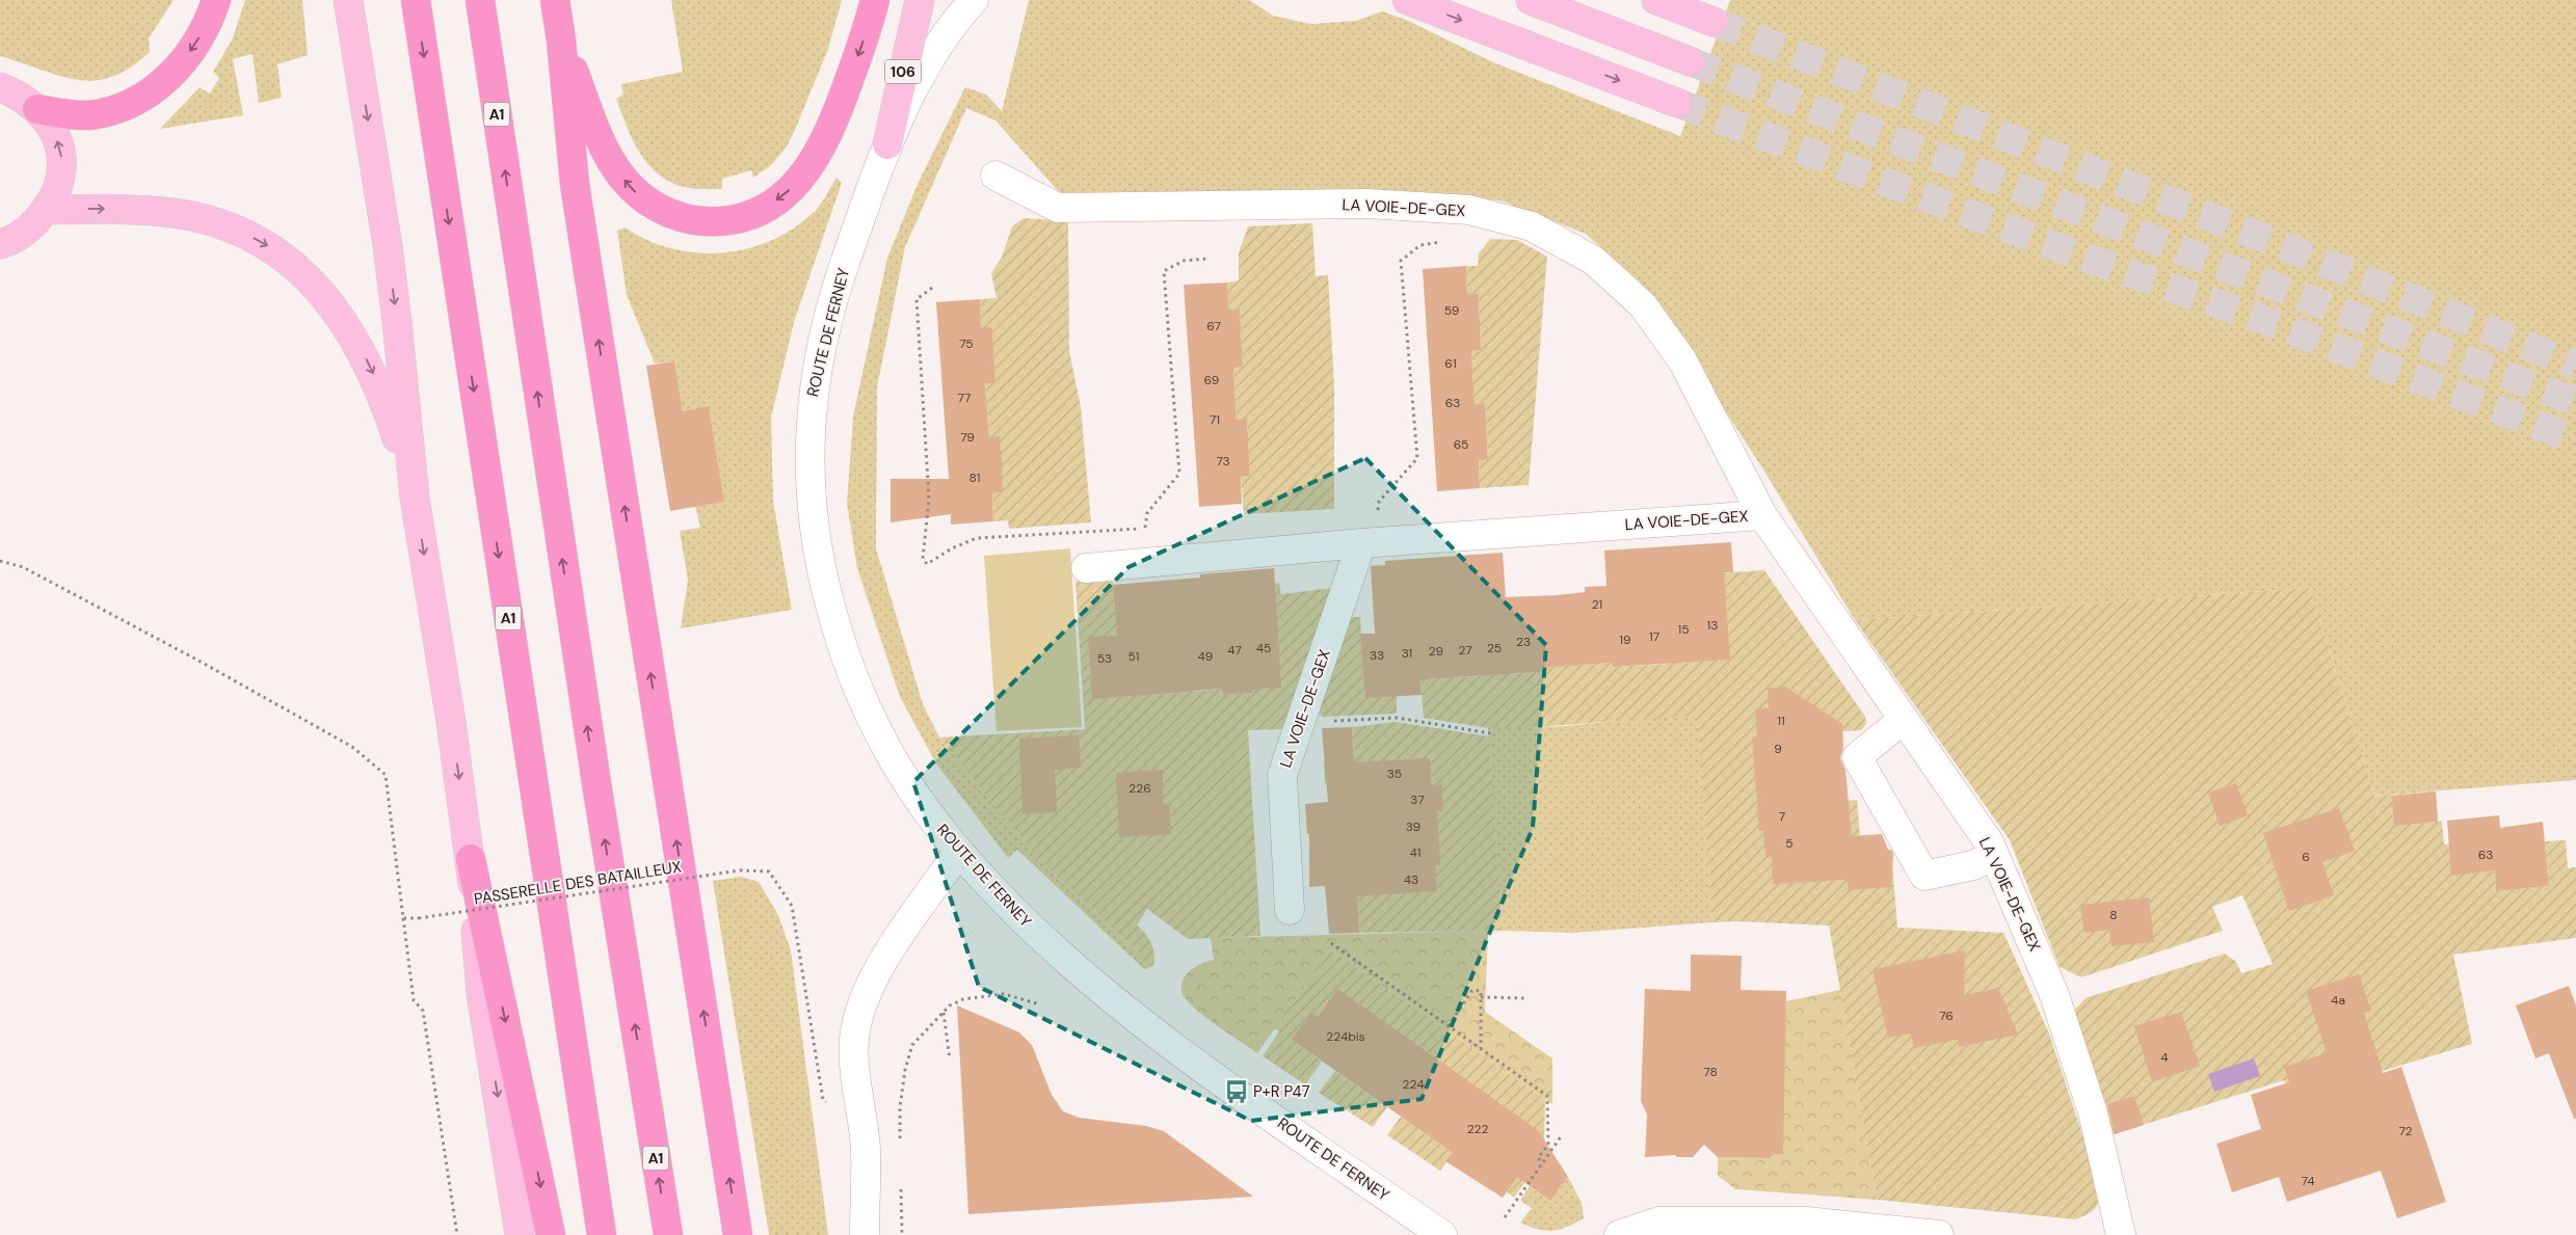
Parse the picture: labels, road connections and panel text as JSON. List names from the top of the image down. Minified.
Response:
{"streets":{"highway":["A1"],"main road":["106"],"street":["LA VOIE-DE-GEX","ROUTE DE FERNEY"],"path":["PASSERELLE DES BATAILLEUX"]},"crossings":[["106","ROUTE DE FERNEY"]],"places":{"bus stop":["P+R P47"]},"house_numbers":["59","67","75","61","69","77","63","71","79","65","73","81","21","13","15","17","19","23","45","25","47","27","29","31","33","51","49","53","11","9","35","226","37","7","39","5","41","63","6","43","8","4a","76","224bis","4","78","224","222","72","74"]}
